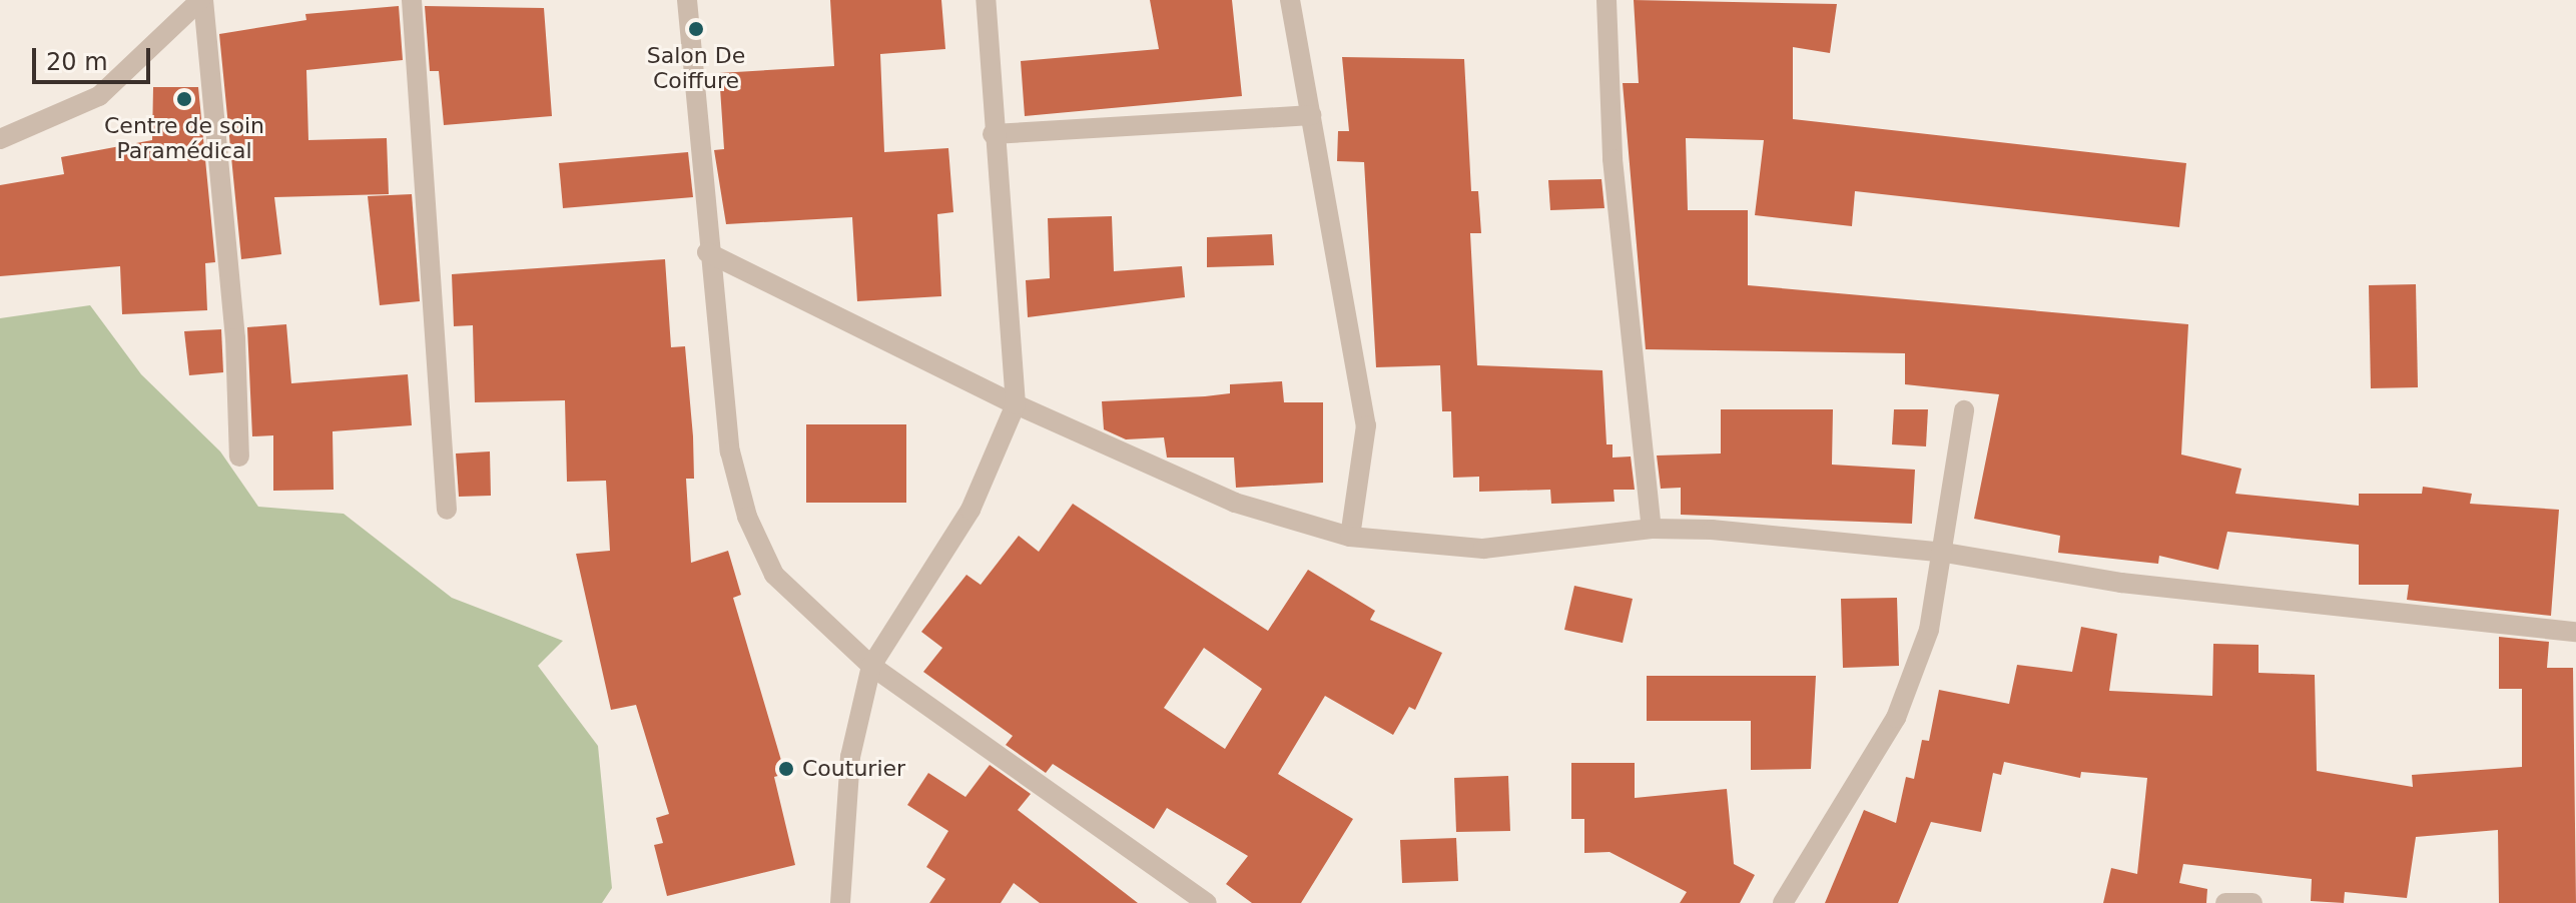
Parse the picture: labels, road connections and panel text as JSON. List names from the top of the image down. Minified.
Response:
{"places":["Salon De Coiffure","Centre de soin Paramédical","Couturier"],"scale_bar":"20 m"}
